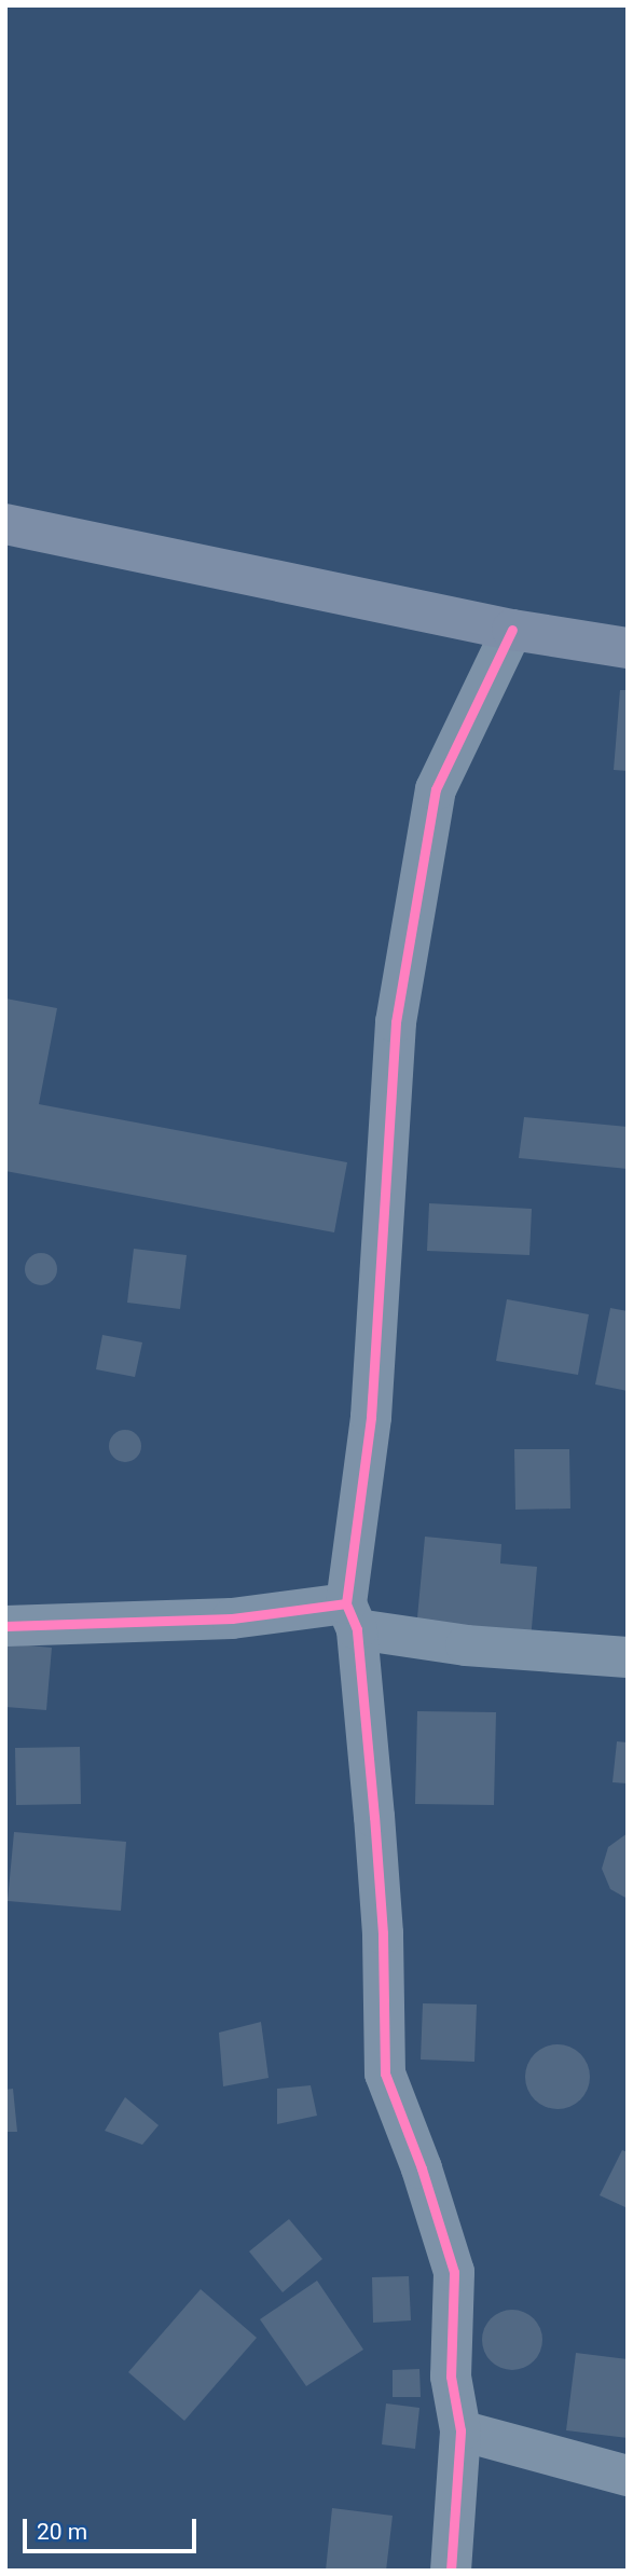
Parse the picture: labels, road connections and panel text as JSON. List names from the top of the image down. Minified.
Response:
{"scale_bar":"20 m"}
